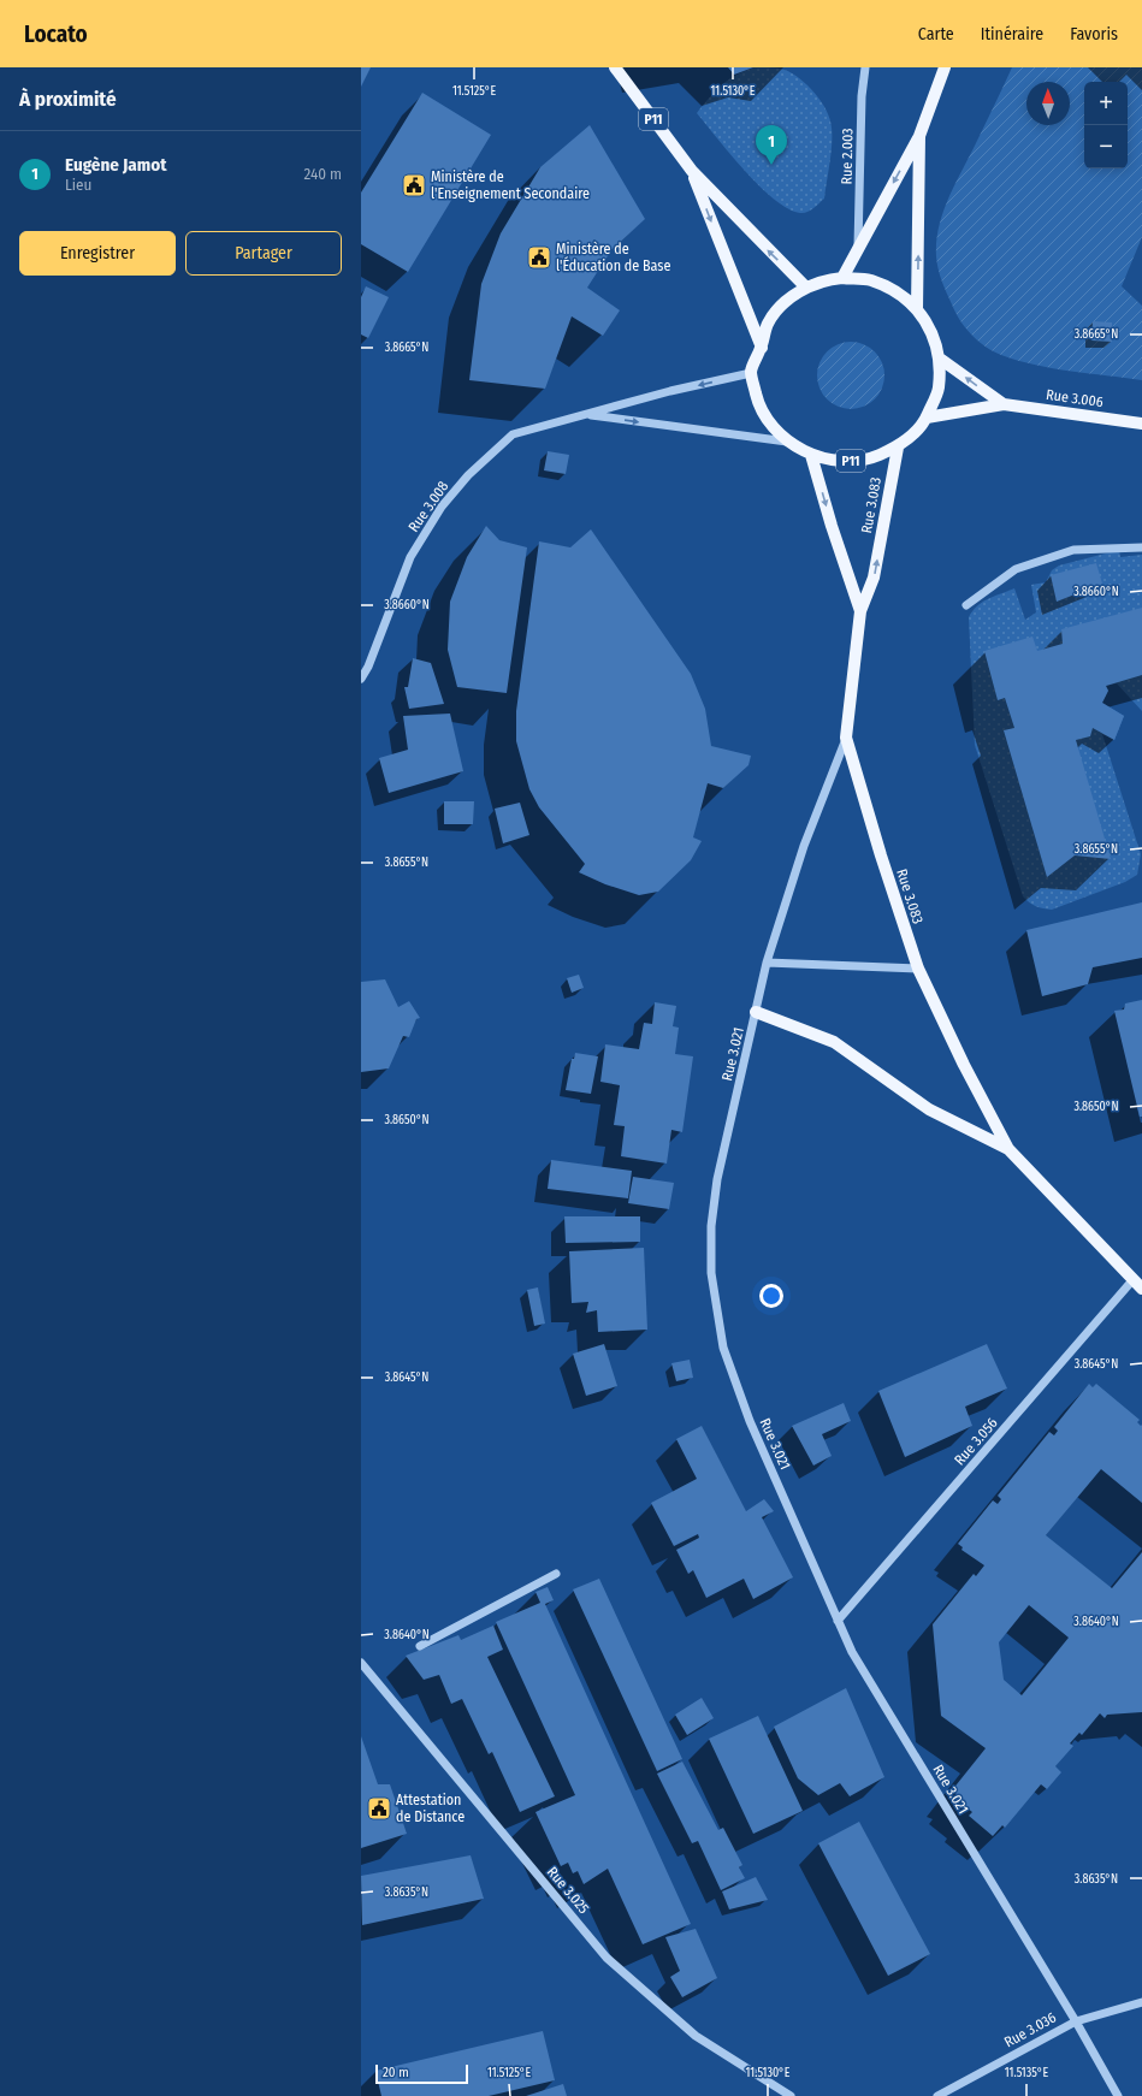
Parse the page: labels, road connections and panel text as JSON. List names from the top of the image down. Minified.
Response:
{"streets":{"main road":["P11","Rue 3.006","Rue 3.083"],"street":["Rue 2.003","Rue 3.008","Rue 3.021","Rue 3.056","Rue 3.025","Rue 3.036"]},"crossings":[["P11","Rue 3.083"],["P11","Rue 3.008"],["Rue 3.083","Rue 3.021"],["Rue 3.083","Rue 3.056"],["Rue 3.021","Rue 3.056"],["Rue 3.021","Rue 3.036"]],"places":{"public building":["Ministère de l'Enseignement Secondaire","Ministère de l'Éducation de Base","Attestation de Distance"]},"scale_bar":"20 m","north":"top","page":{"header":"Locato","nav":["Carte","Itinéraire","Favoris"],"heading":"À proximité","map_buttons":["+","−"],"pins":"1","list":[{"mark":"1","name":"Eugène Jamot","note":"Lieu","value":"240 m"}],"buttons":["Enregistrer","Partager"],"scale":"20 m"},"coordinates":["11.5125°E","11.5130°E","3.8665°N","3.8660°N","3.8655°N","3.8650°N","3.8645°N","3.8640°N","3.8635°N","11.5135°E"]}
